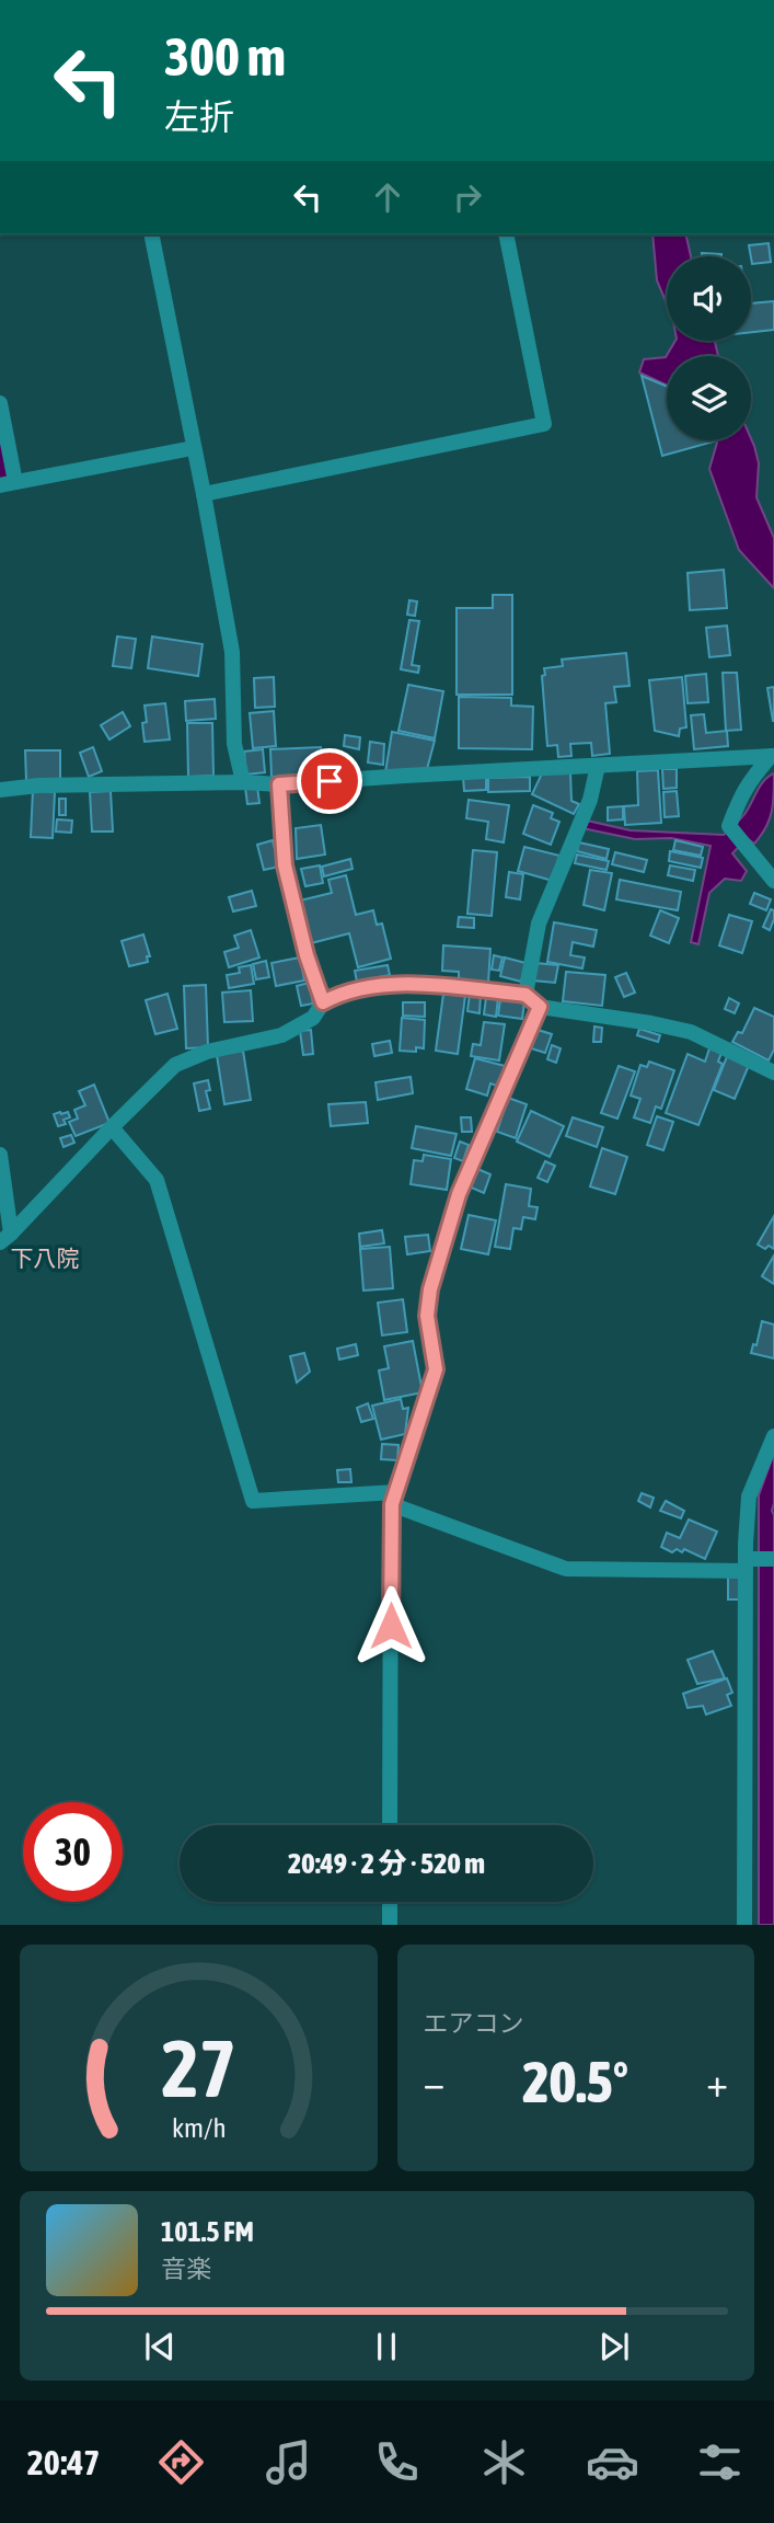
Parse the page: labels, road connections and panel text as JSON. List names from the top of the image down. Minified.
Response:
{"districts":["下八院"],"page":{"turn":["300 m","左折"],"limit":"30","trip":"20:49 · 2 分 · 520 m","tile":"エアコン","heat":["−","20.5°","+"],"song":["101.5 FM","音楽"],"tabs":"20:47","gauge":["27","km/h"]}}
